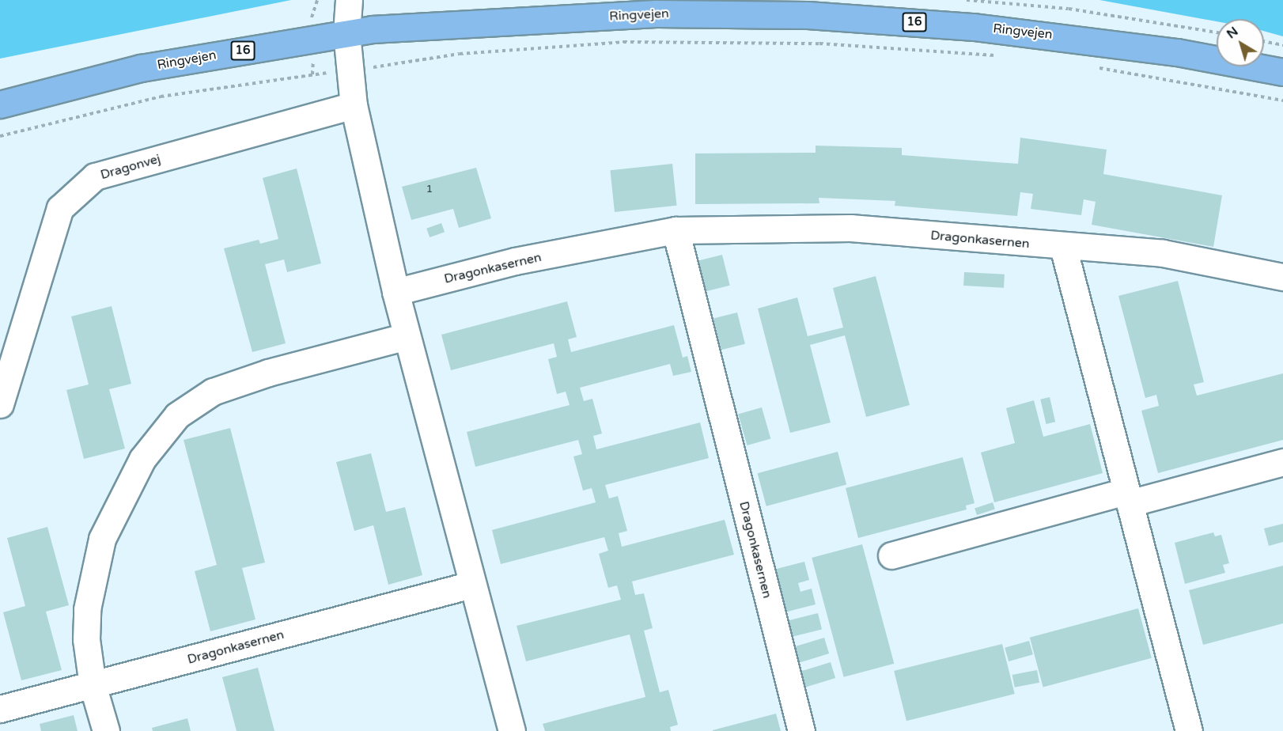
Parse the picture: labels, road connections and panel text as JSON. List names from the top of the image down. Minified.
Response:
{"streets":{"main road":["Ringvejen","16"],"street":["Dragonvej","Dragonkasernen"]},"house_numbers":["1"],"north":"top left"}
